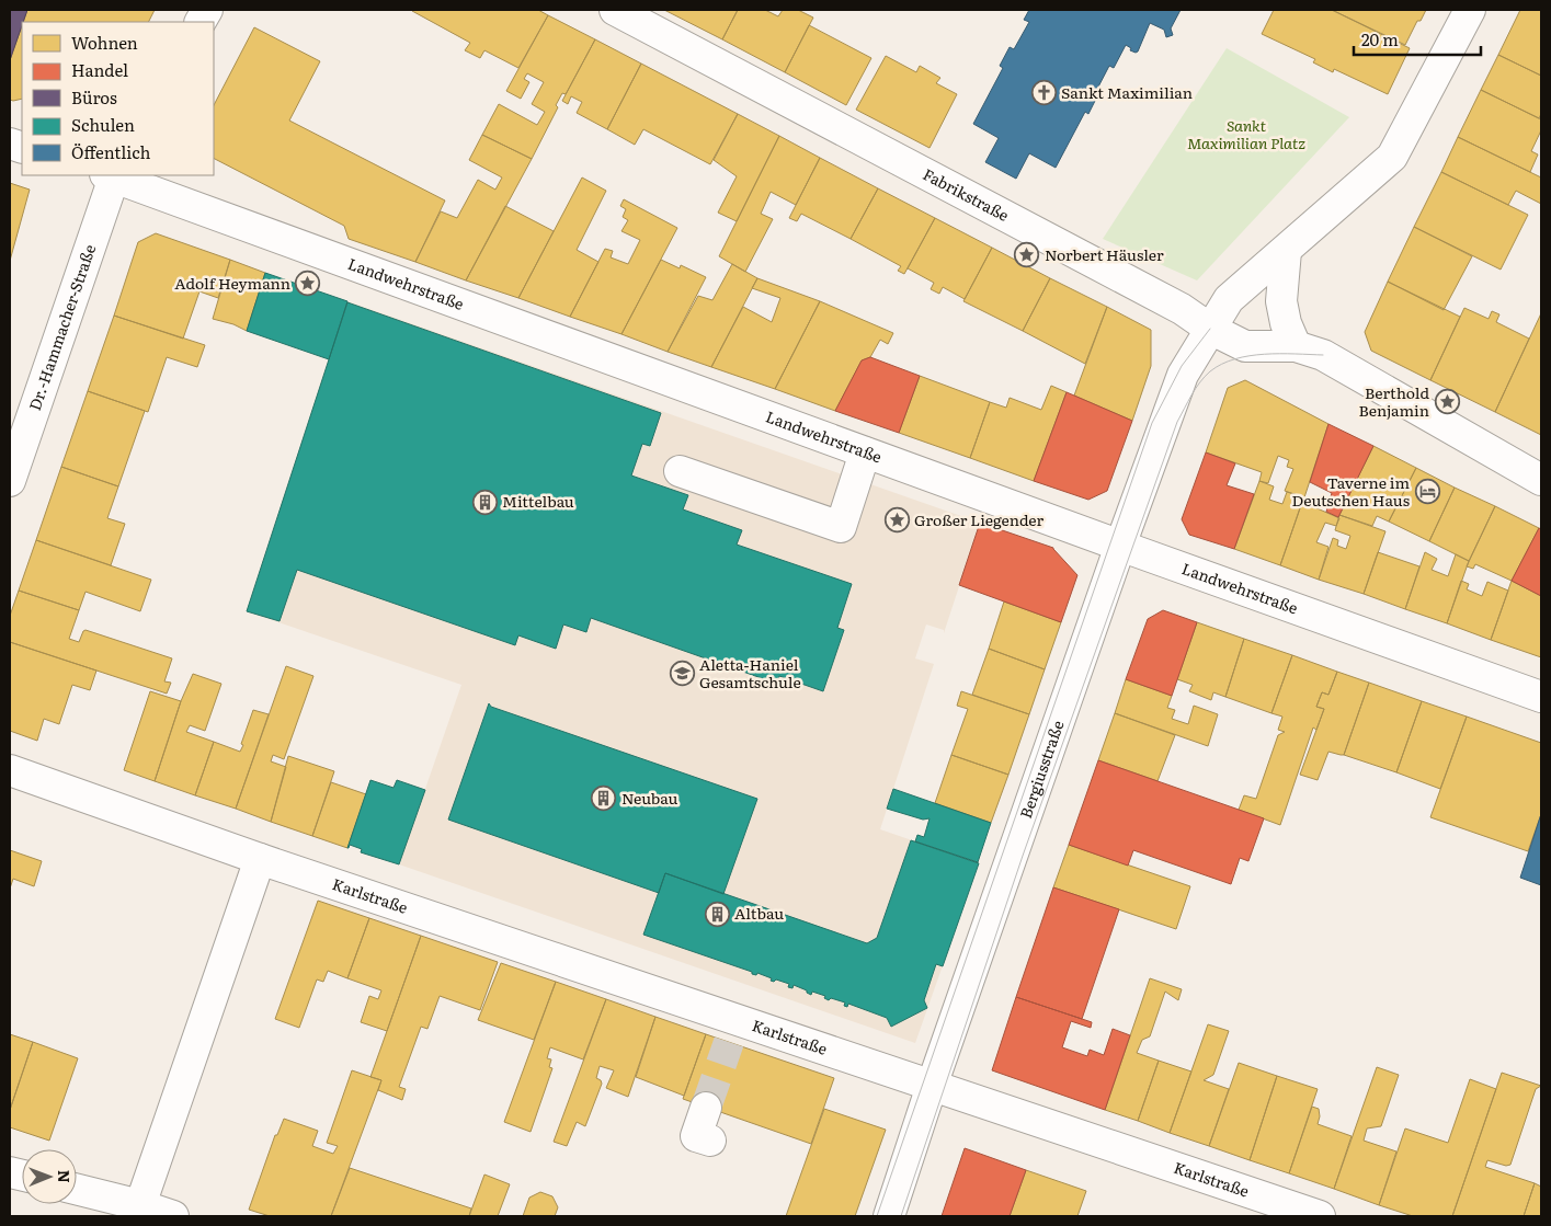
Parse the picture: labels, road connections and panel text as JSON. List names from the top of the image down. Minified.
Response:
{"streets":{"street":["Fabrikstraße","Landwehrstraße","Dr.-Hammacher-Straße","Bergiusstraße","Karlstraße"]},"crossings":[["Fabrikstraße","Bergiusstraße"],["Landwehrstraße","Dr.-Hammacher-Straße"],["Landwehrstraße","Bergiusstraße"],["Bergiusstraße","Karlstraße"]],"parks":["Sankt Maximilian Platz"],"places":{"church":["Sankt Maximilian"],"place":["Norbert Häusler","Adolf Heymann","Berthold Benjamin","Großer Liegender"],"hotel":["Taverne im Deutschen Haus"],"building":["Mittelbau","Neubau","Altbau"],"school or university":["Aletta-Haniel Gesamtschule"]},"legend":["Wohnen","Handel","Büros","Schulen","Öffentlich"],"scale_bar":"20 m","north":"right"}
